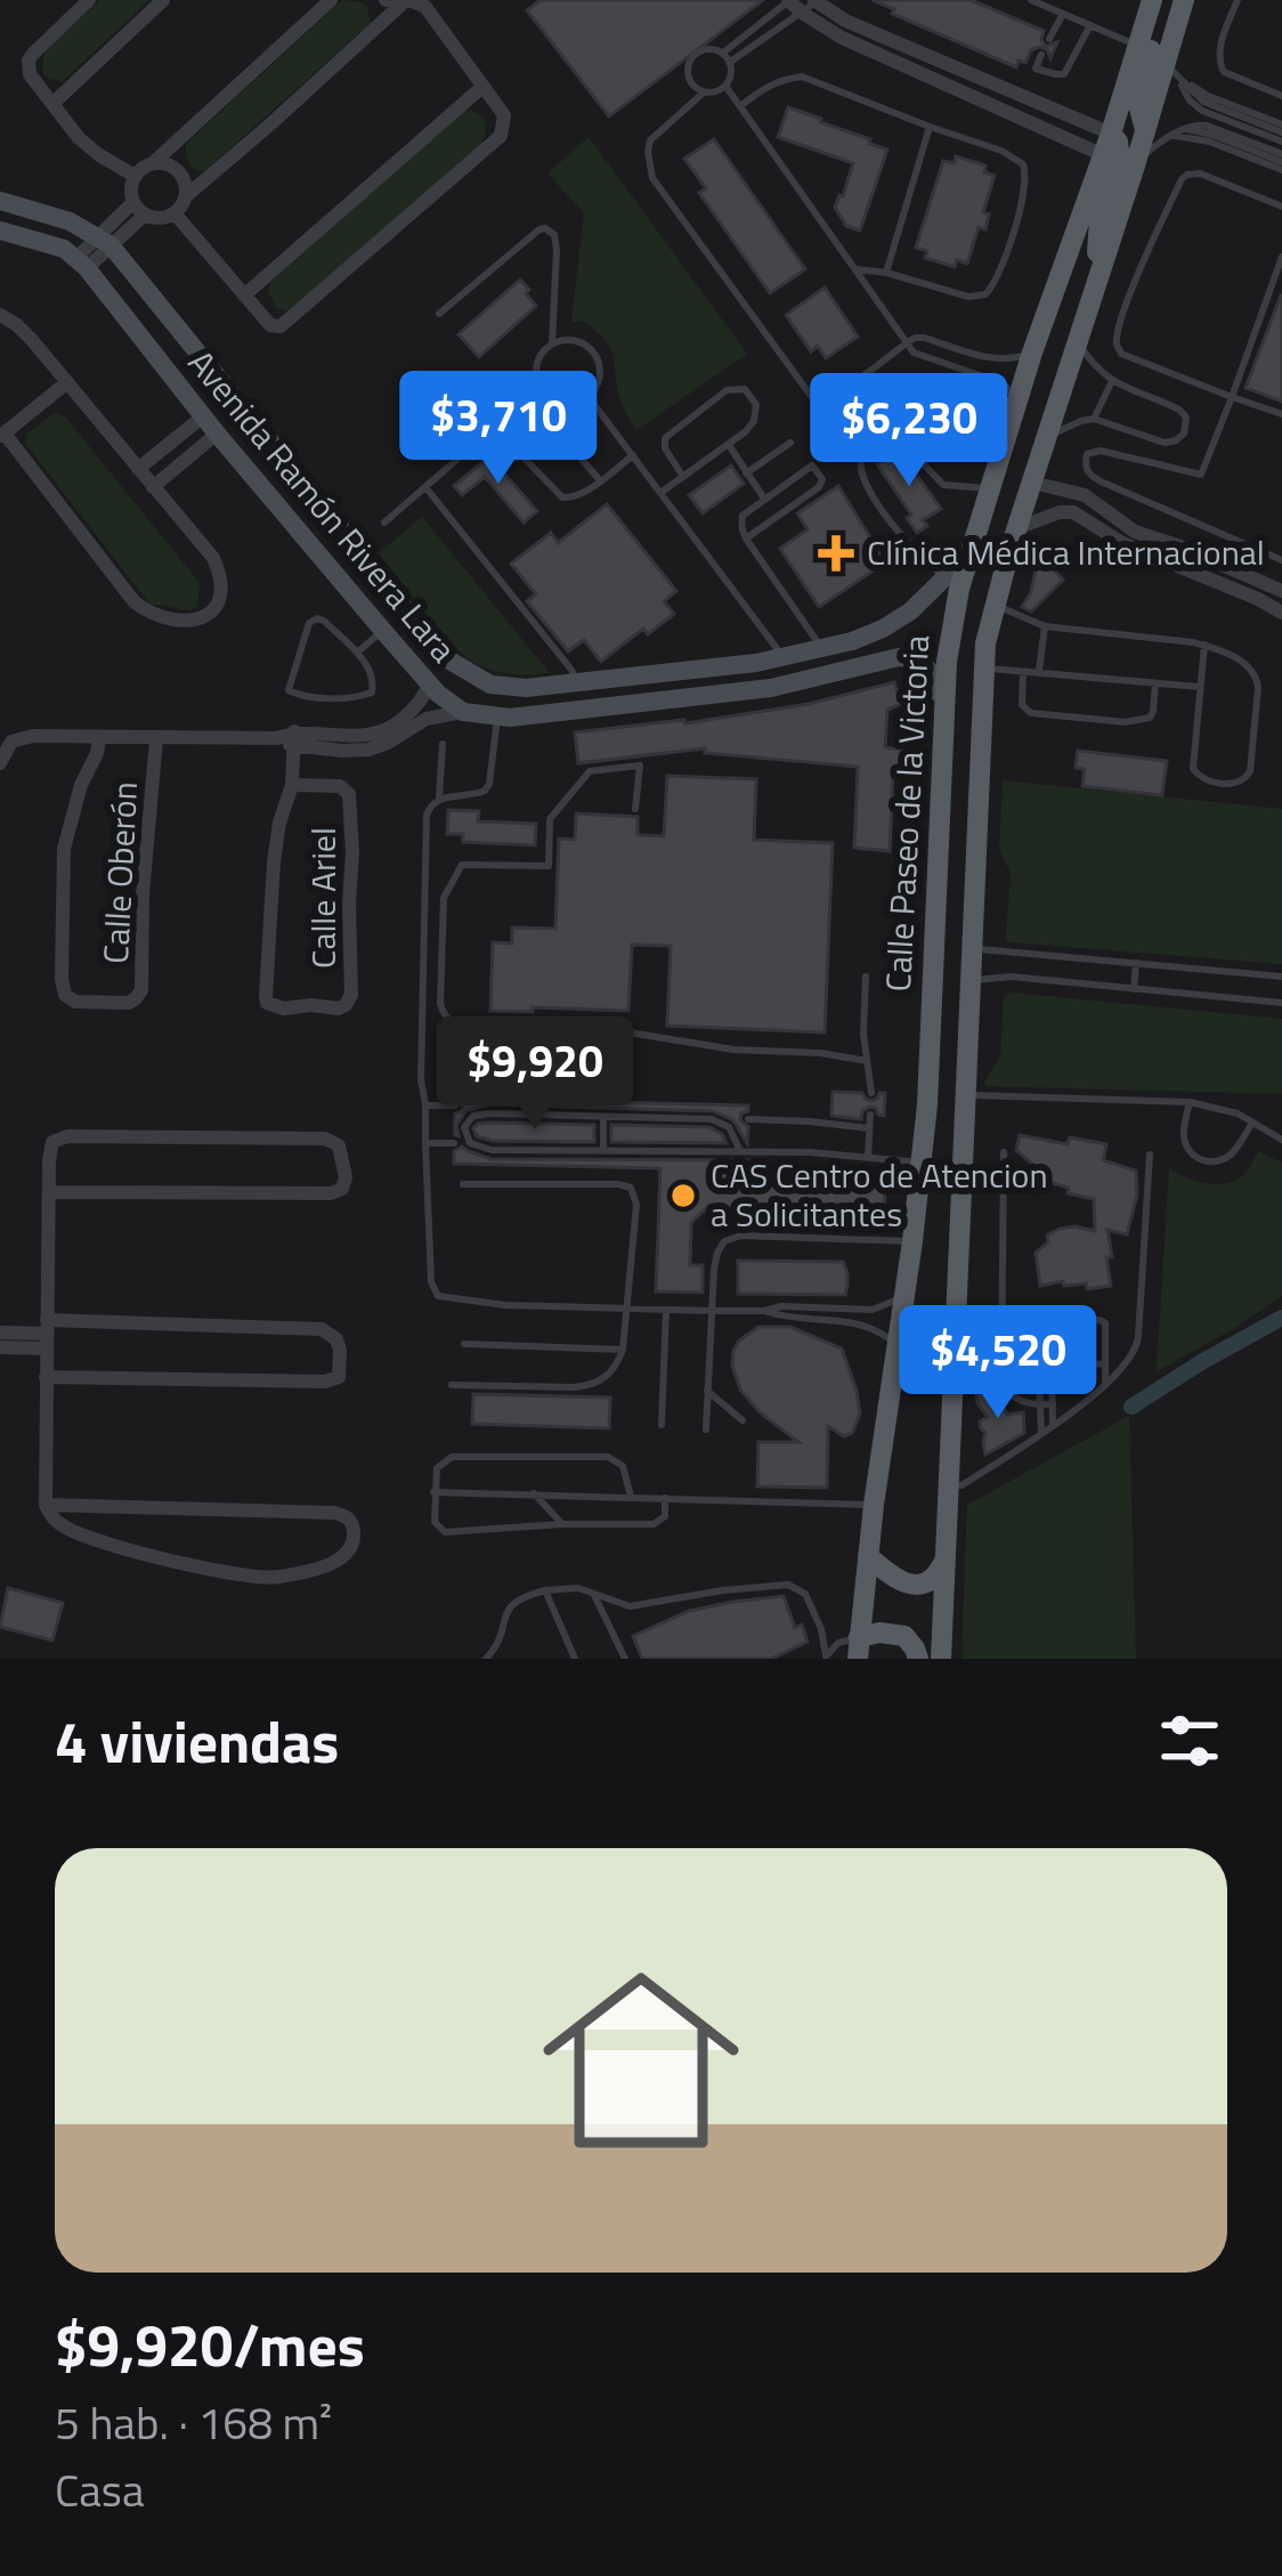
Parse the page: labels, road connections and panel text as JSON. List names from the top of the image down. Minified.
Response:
{"streets":{"main road":["Calle Paseo de la Victoria"],"street":["Avenida Ramón Rivera Lara","Calle Oberón","Calle Ariel"]},"crossings":[["Avenida Ramón Rivera Lara","Calle Paseo de la Victoria"]],"places":{"health":["Clínica Médica Internacional"],"other":["CAS Centro de Atencion a Solicitantes"]},"page":{"price":["$3,710","$6,230","$9,920","$4,520"],"heading":"4 viviendas","list":[{"name":"$9,920/mes","note":"5 hab. · 168 m² · Casa"}]}}
